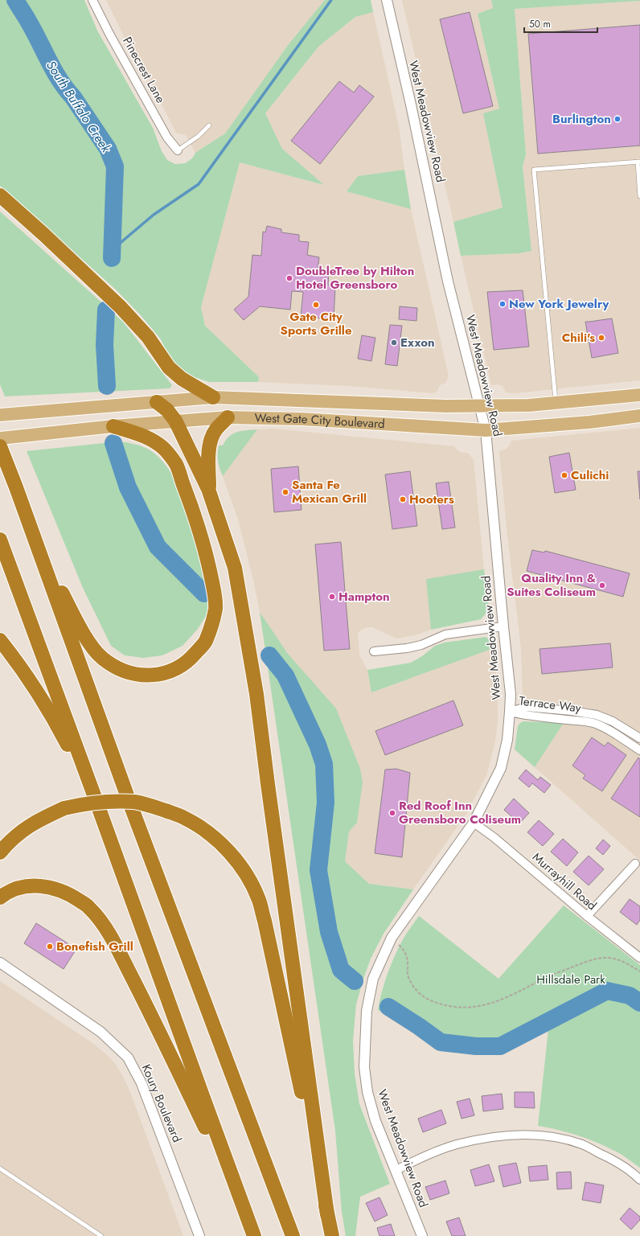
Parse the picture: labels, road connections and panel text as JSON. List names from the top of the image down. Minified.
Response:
{"streets":{"main road":["West Gate City Boulevard"],"street":["Pinecrest Lane","West Meadowview Road","Terrace Way","Murrayhill Road","Koury Boulevard"]},"crossings":[["West Meadowview Road","West Gate City Boulevard"],["West Meadowview Road","Terrace Way"],["West Meadowview Road","Murrayhill Road"]],"water":["South Buffalo Creek"],"parks":["Hillsdale Park"],"places":["Burlington","DoubleTree by Hilton Hotel Greensboro","New York Jewelry","Gate City Sports Grille","Chili's","Exxon","Culichi","Santa Fe Mexican Grill","Hooters","Quality Inn & Suites Coliseum","Hampton","Red Roof Inn Greensboro Coliseum","Bonefish Grill"],"scale_bar":"50 m"}
